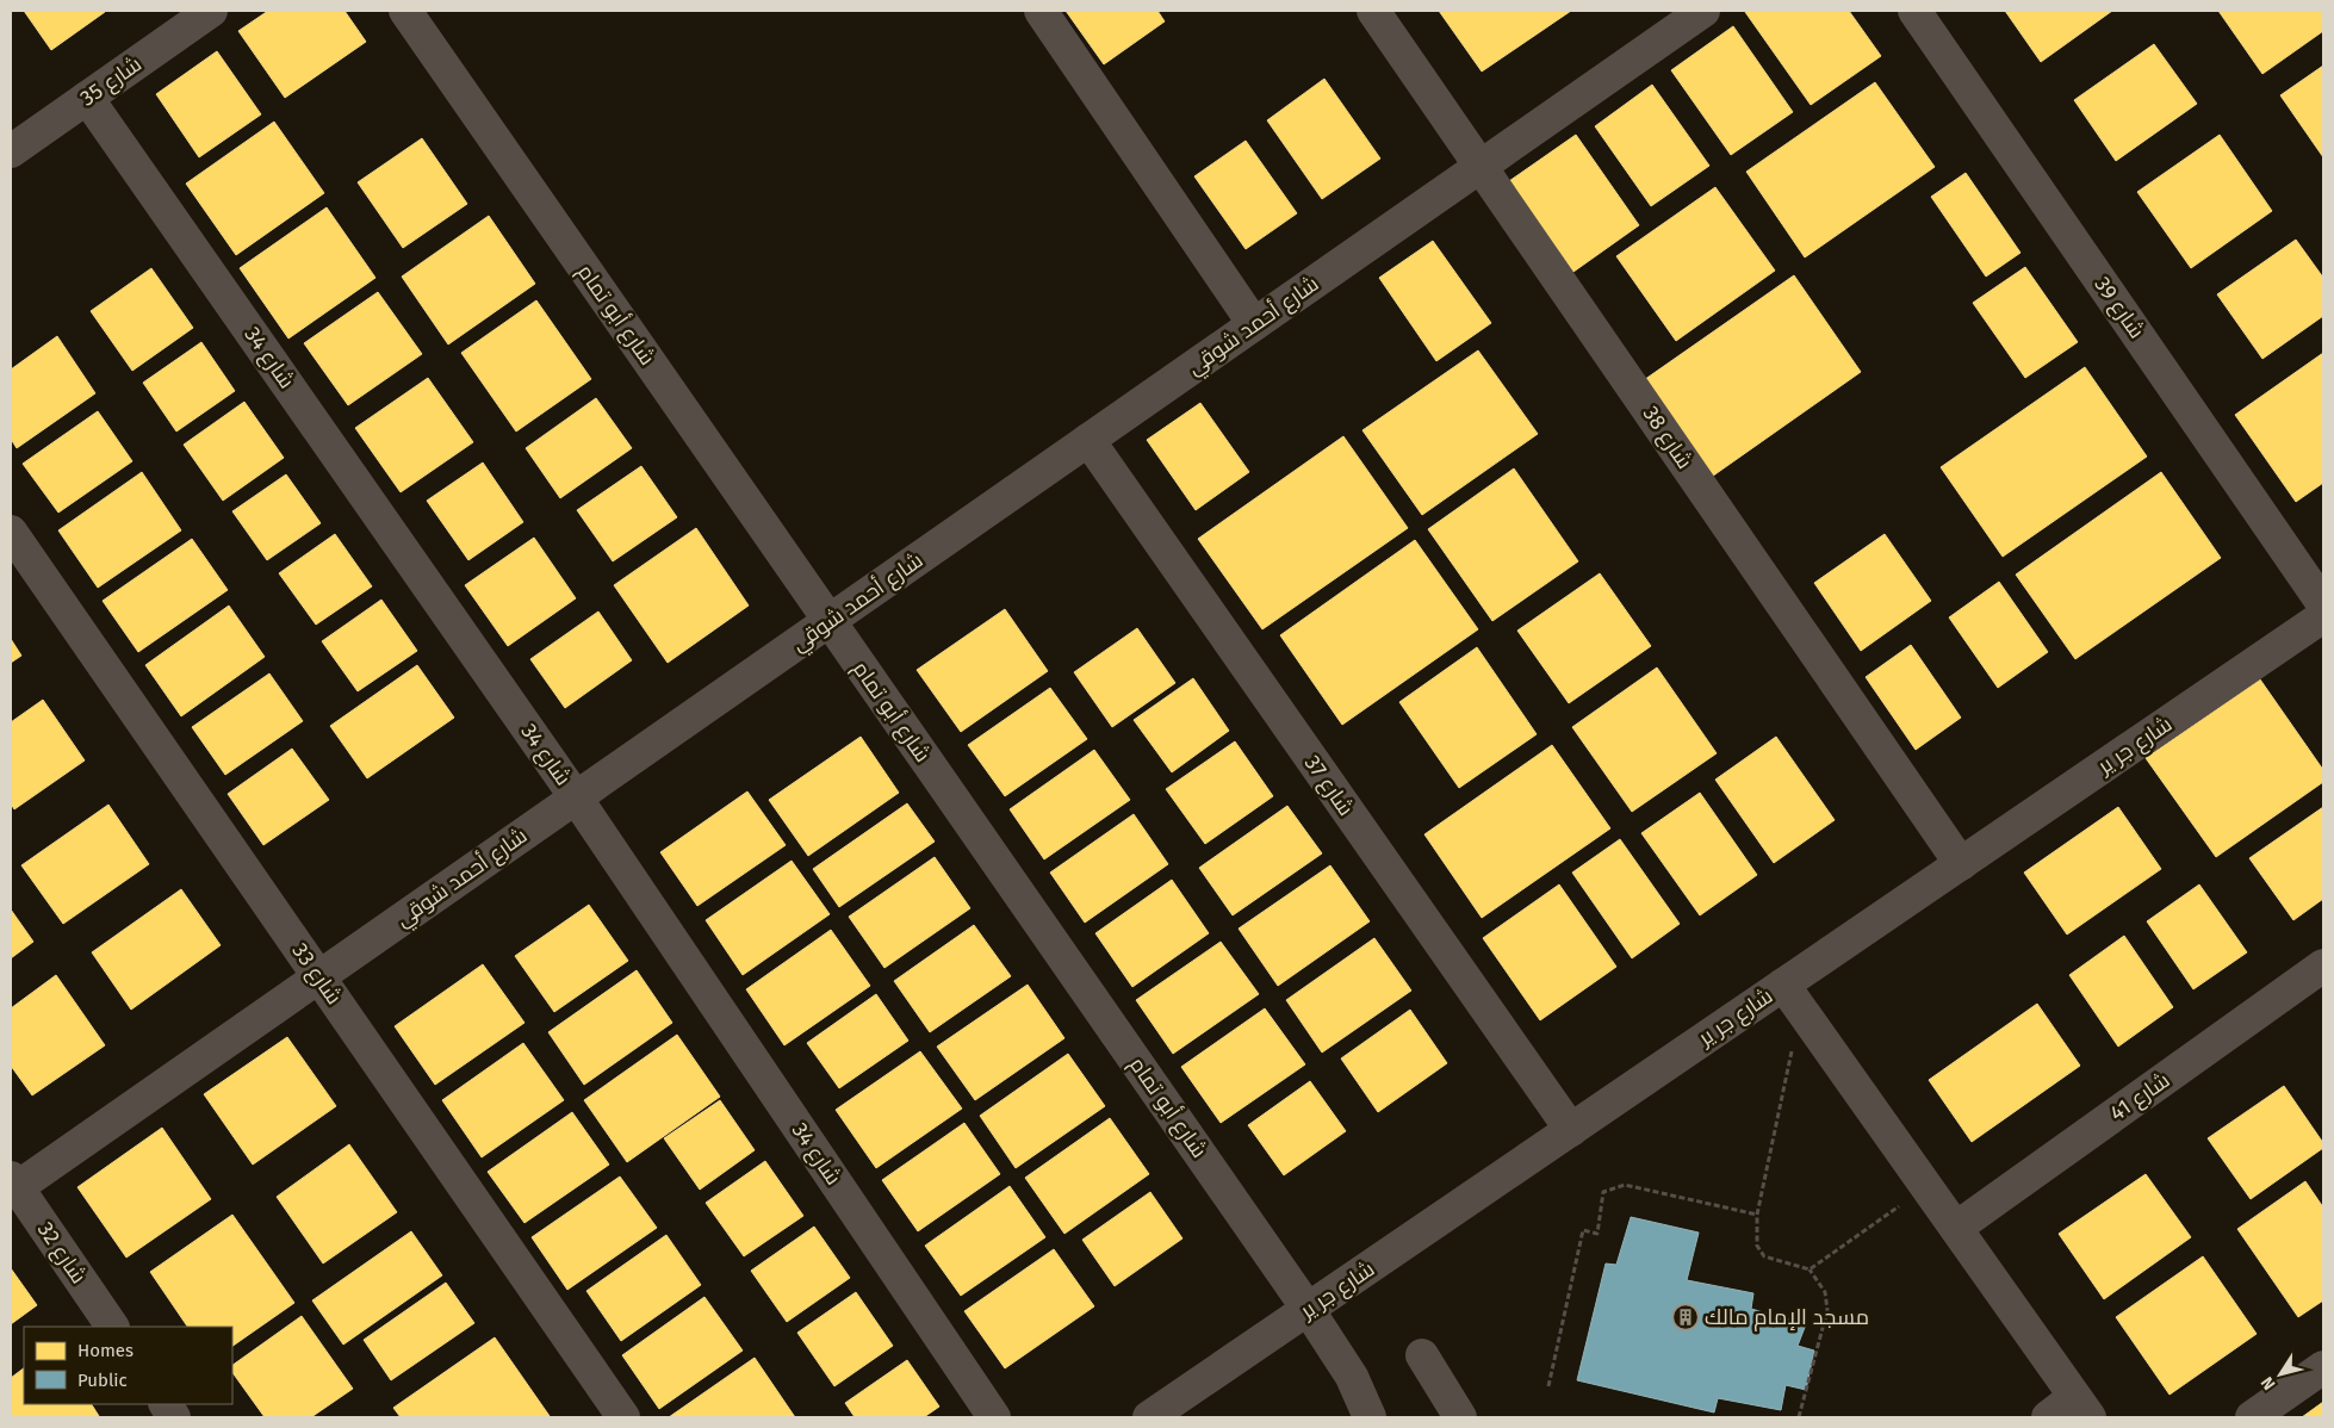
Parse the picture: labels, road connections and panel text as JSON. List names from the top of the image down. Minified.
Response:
{"streets":{"street":["شارع 35","شارع 39","شارع أبو تمام","شارع أحمد شوقي","شارع 34","شارع 38","شارع جر ير","شارع 37","شارع 33","شارع 41","شارع 32"]},"crossings":[["شارع 35","شارع 34"],["شارع أبو تمام","شارع أحمد شوقي"],["شارع أبو تمام","شارع جر ير"],["شارع أحمد شوقي","شارع 34"],["شارع أحمد شوقي","شارع 38"],["شارع أحمد شوقي","شارع 37"],["شارع أحمد شوقي","شارع 33"],["شارع أحمد شوقي","شارع 32"],["شارع 38","شارع جر ير"],["شارع جر ير","شارع 37"]],"places":{"building":["مسجد الإمام مالك"]},"legend":["Homes","Public"],"north":"bottom left"}
